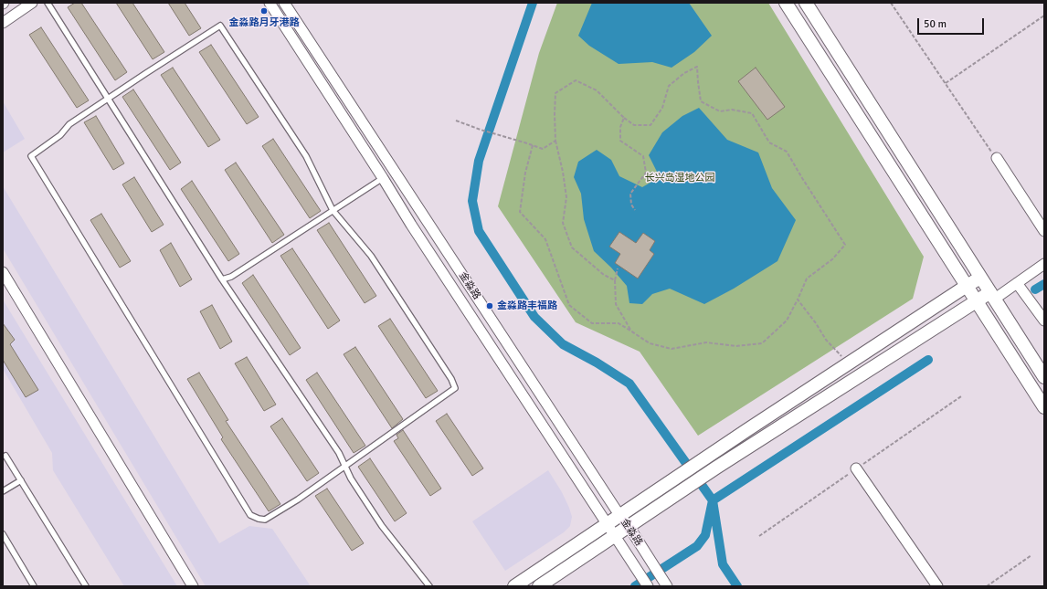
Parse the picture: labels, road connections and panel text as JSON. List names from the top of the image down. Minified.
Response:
{"streets":{"street":["金淼路"]},"parks":["长兴岛湿地公园"],"places":["金淼路月牙港路","金淼路丰福路"],"scale_bar":"50 m"}
